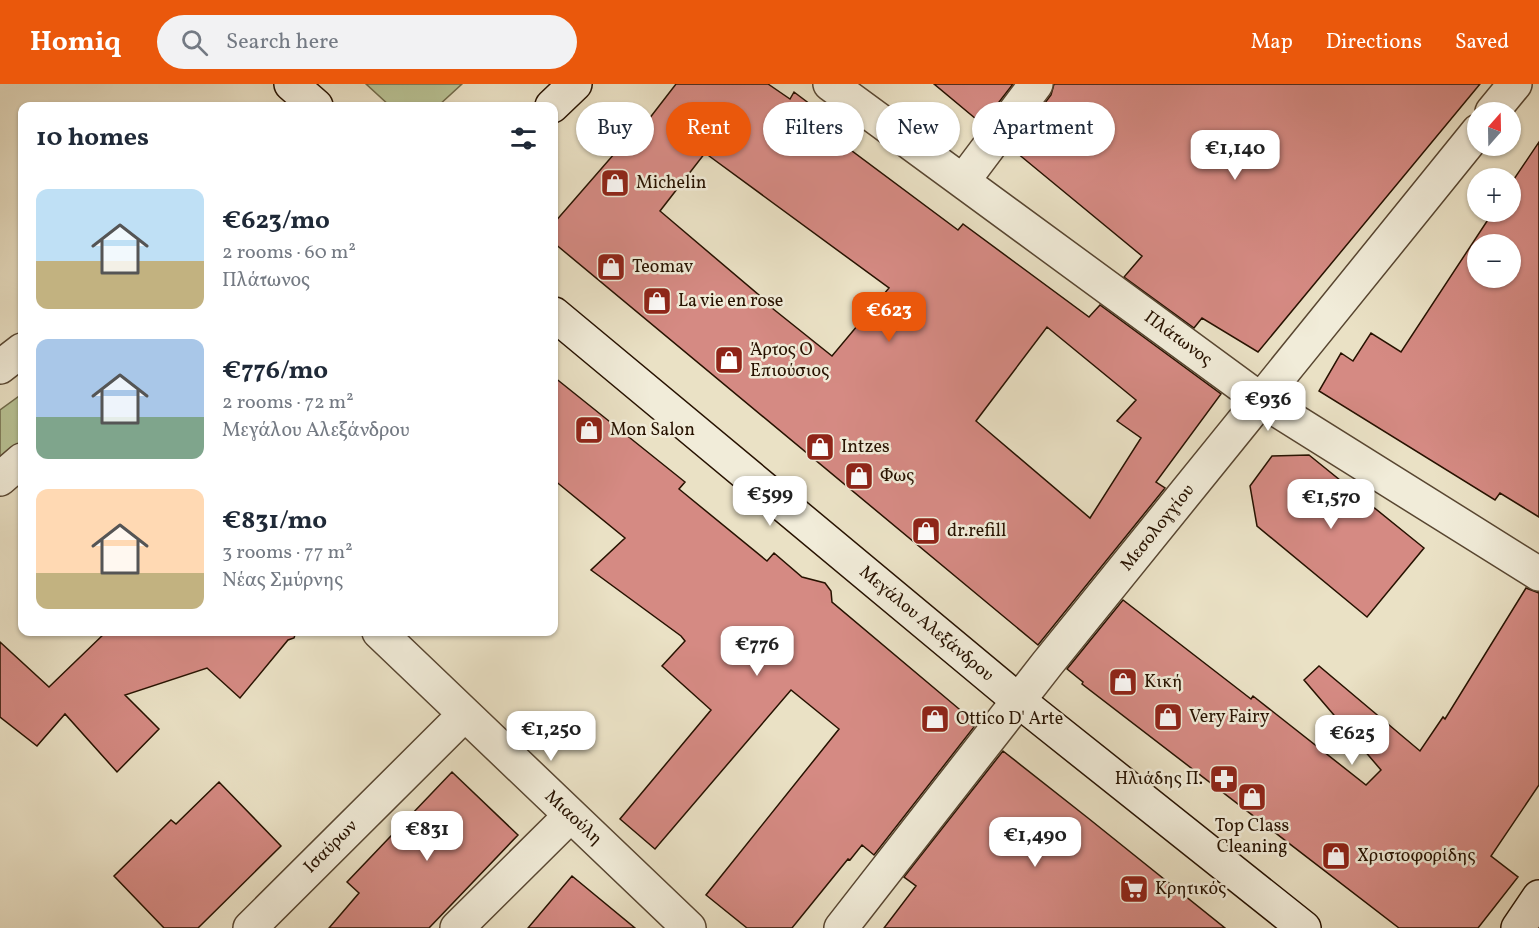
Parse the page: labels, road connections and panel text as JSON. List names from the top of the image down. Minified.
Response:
{"streets":{"street":["Πλάτωνος","Μεσολογγίου","Μεγάλου Αλεξάνδρου","Μιαούλη","Ισαύρων"]},"crossings":[["Πλάτωνος","Μεσολογγίου"],["Μεσολογγίου","Μεγάλου Αλεξάνδρου"],["Μιαούλη","Ισαύρων"]],"places":{"shop":["Michelin","Teomav","La vie en rose","Άρτος Ο Επιούσιος","Mon Salon","Intzes","Φως","dr.refill","Κική","Very Fairy","Ottico D' Arte","Top Class Cleaning","Χριστοφορίδης"],"pharmacy":["Ηλιάδης Π."],"supermarket":["Κρητικός"]},"north":"top","page":{"header":"Homiq","search":"Search here","nav":["Map","Directions","Saved"],"map_buttons":["+","−"],"chip":["Buy","Rent","Filters","New","Apartment"],"heading":"10 homes","price":["€1,140","€623","€936","€599","€1,570","€776","€1,250","€625","€831","€1,490"],"list":[{"name":"€623/mo","note":"2 rooms · 60 m² · Πλάτωνος"},{"name":"€776/mo","note":"2 rooms · 72 m² · Μεγάλου Αλεξάνδρου"},{"name":"€831/mo","note":"3 rooms · 77 m² · Νέας Σμύρνης"}]}}
